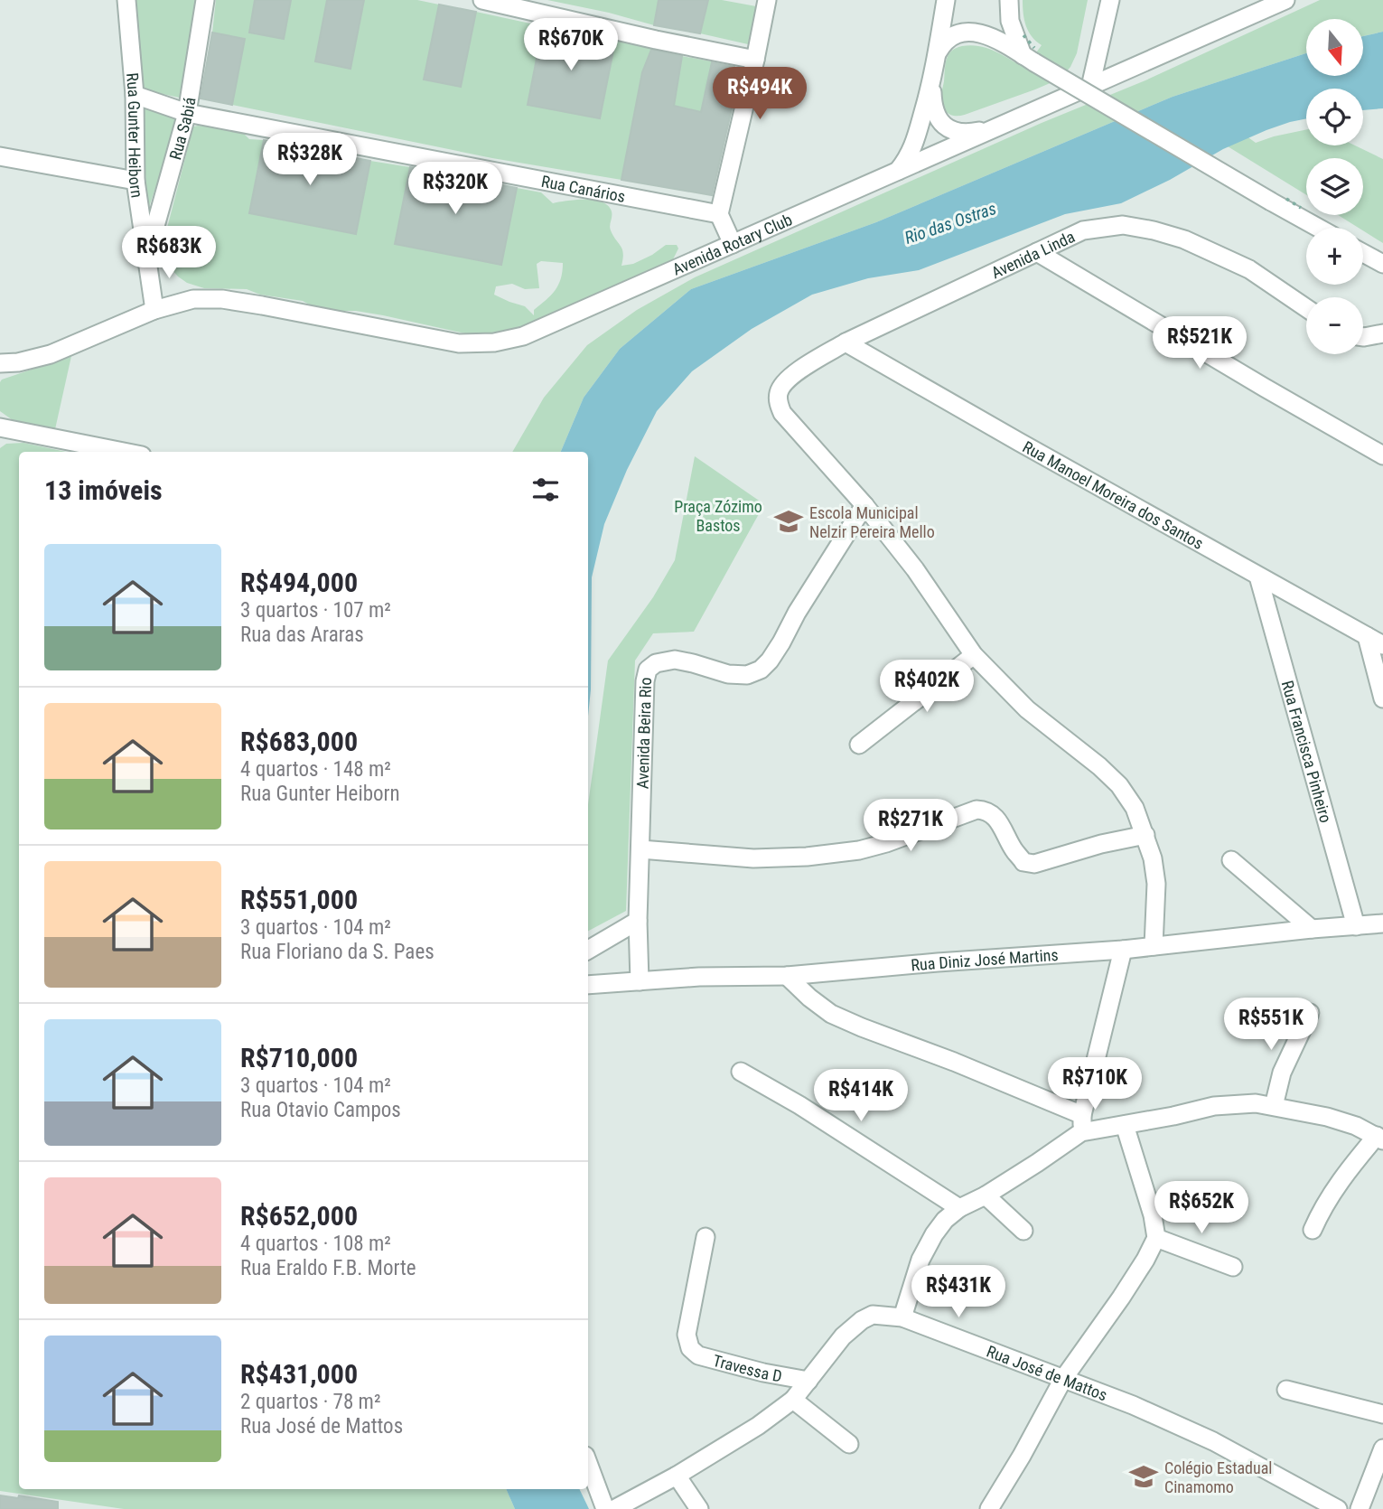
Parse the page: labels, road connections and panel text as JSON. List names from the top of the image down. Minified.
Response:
{"streets":{"street":["Rua Sabiá","Rua Gunter Heiborn","Rua Canários","Avenida Rotary Club","Avenida Linda","Rua Manoel Moreira dos Santos","Avenida Beira Rio","Rua Francisca Pinheiro","Rua Diniz José Martins","Travessa D","Rua José de Mattos"]},"crossings":[["Rua Sabiá","Rua Gunter Heiborn"],["Rua Sabiá","Rua Canários"],["Rua Gunter Heiborn","Rua Canários"],["Rua Gunter Heiborn","Avenida Rotary Club"],["Avenida Linda","Rua Manoel Moreira dos Santos"],["Avenida Linda","Avenida Beira Rio"],["Rua Manoel Moreira dos Santos","Rua Francisca Pinheiro"],["Avenida Beira Rio","Rua Diniz José Martins"],["Rua Francisca Pinheiro","Rua Diniz José Martins"],["Travessa D","Rua José de Mattos"]],"water":["Rio das Ostras"],"parks":["Praça Zózimo Bastos"],"places":{"school or university":["Escola Municipal Nelzir Pereira Mello","Colégio Estadual Cinamomo"]},"north":"bottom","page":{"price":["R$670K","R$494K","R$328K","R$320K","R$683K","R$521K","R$402K","R$271K","R$551K","R$710K","R$414K","R$652K","R$431K"],"map_buttons":["+","−"],"heading":"13 imóveis","list":[{"name":"R$494,000","note":"3 quartos · 107 m² · Rua das Araras"},{"name":"R$683,000","note":"4 quartos · 148 m² · Rua Gunter Heiborn"},{"name":"R$551,000","note":"3 quartos · 104 m² · Rua Floriano da S. Paes"},{"name":"R$710,000","note":"3 quartos · 104 m² · Rua Otavio Campos"},{"name":"R$652,000","note":"4 quartos · 108 m² · Rua Eraldo F.B. Morte"},{"name":"R$431,000","note":"2 quartos · 78 m² · Rua José de Mattos"}]}}
